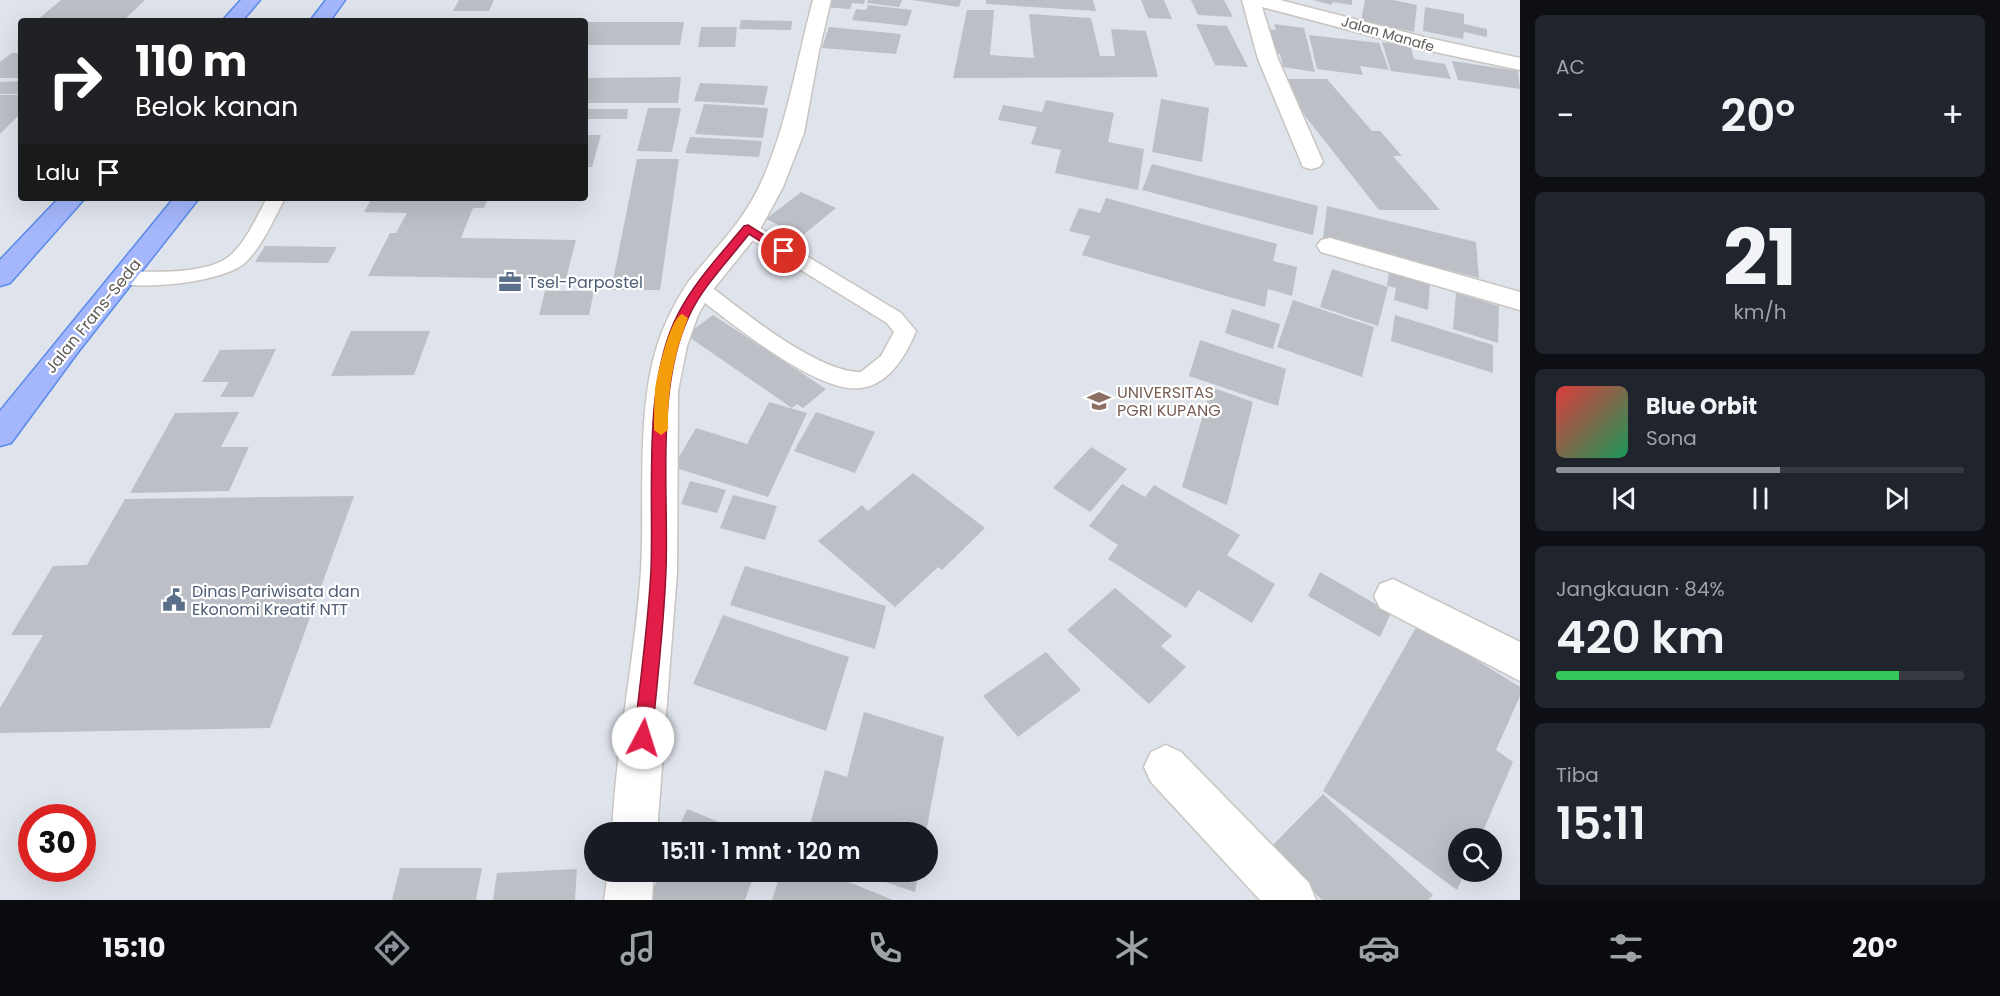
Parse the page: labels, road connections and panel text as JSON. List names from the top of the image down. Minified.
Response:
{"streets":{"main road":["Jalan Frans-Seda"],"street":["Jalan Manafe"]},"places":{"office":["Tsel-Parpostel"],"school or university":["UNIVERSITAS PGRI KUPANG"],"public building":["Dinas Pariwisata dan Ekonomi Kreatif NTT"]},"page":{"tile":["AC",["21","km/h"],["Jangkauan · 84%","420 km"],["Tiba","15:11"]],"turn":["110 m","Belok kanan"],"heat":["−","20°","+"],"then":"Lalu","song":["Blue Orbit","Sona"],"limit":"30","trip":"15:11 · 1 mnt · 120 m","tabs":["15:10","20°"]}}
